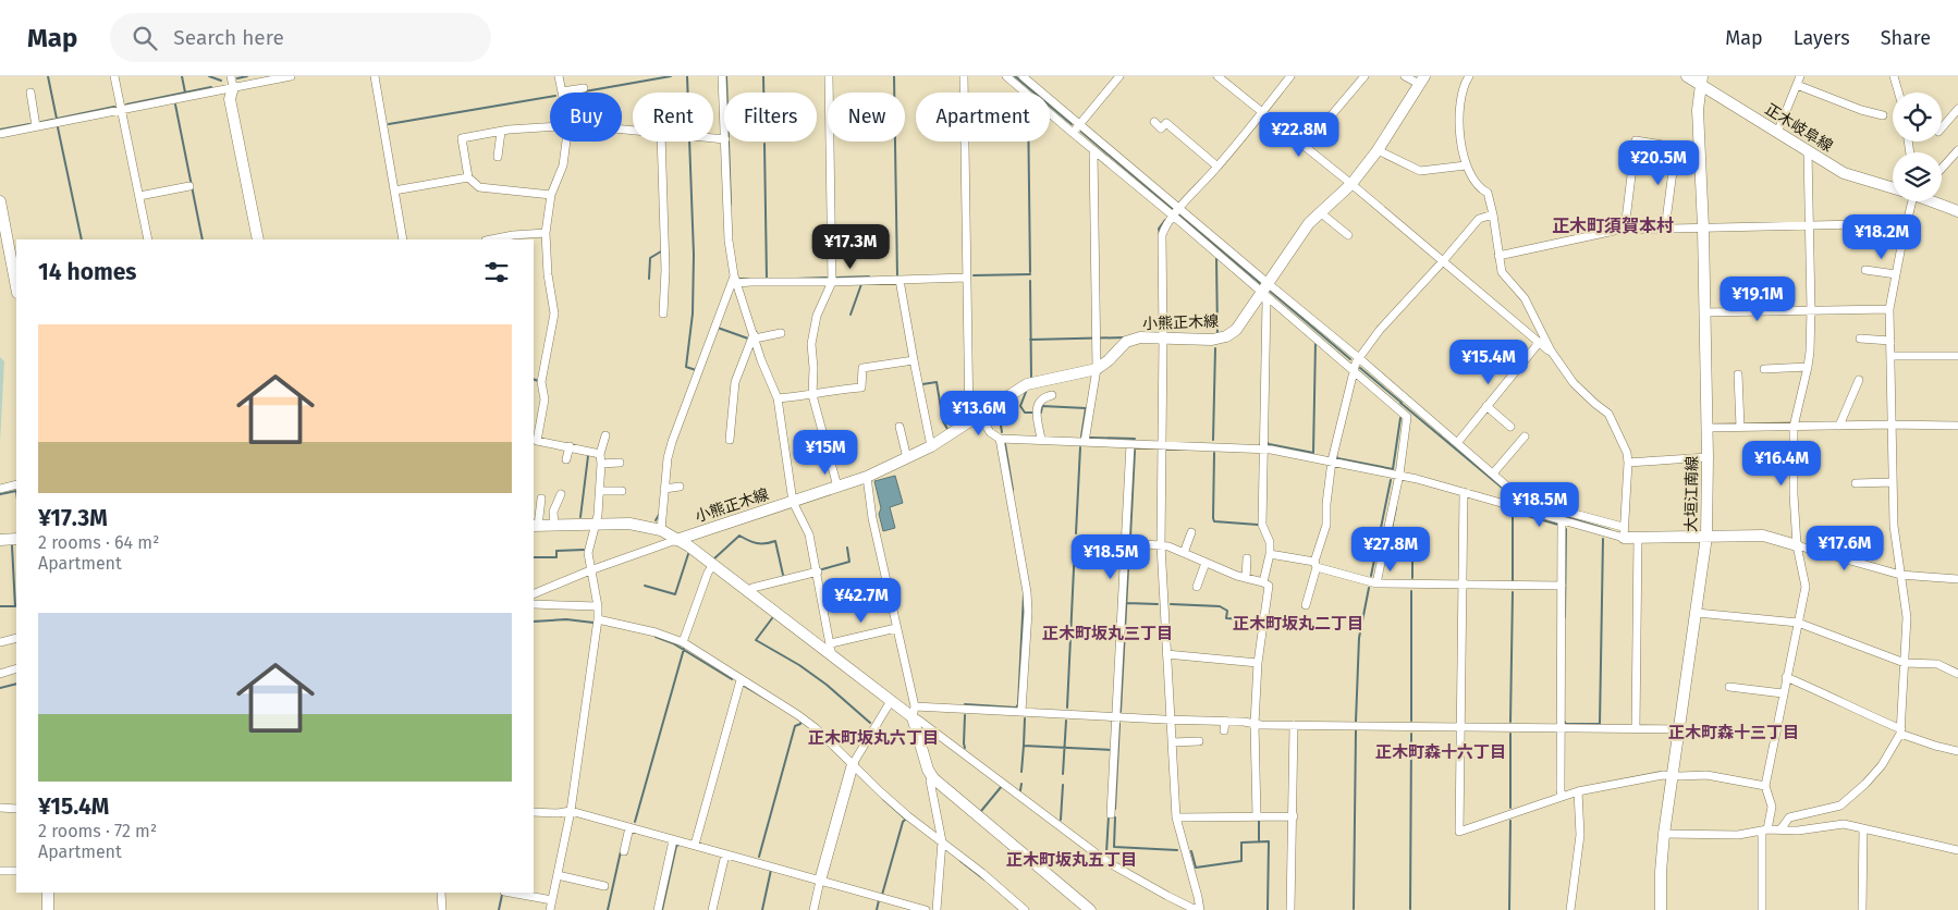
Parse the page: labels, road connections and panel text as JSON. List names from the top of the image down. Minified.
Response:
{"streets":{"main road":["正木岐阜線","小熊正木線","大垣江南線"]},"crossings":[["正木岐阜線","大垣江南線"]],"districts":["正木町須賀本村","正木町坂丸二丁目","正木町坂丸三丁目","正木町森十三丁目","正木町坂丸六丁目","正木町森十六丁目","正木町坂丸五丁目"],"page":{"header":"Map","search":"Search here","nav":["Map","Layers","Share"],"chip":["Buy","Rent","Filters","New","Apartment"],"price":["¥22.8M","¥20.5M","¥18.2M","¥17.3M","¥19.1M","¥15.4M","¥13.6M","¥15M","¥16.4M","¥18.5M","¥17.6M","¥27.8M","¥18.5M","¥42.7M"],"heading":"14 homes","list":[{"name":"¥17.3M","note":"2 rooms · 64 m² · Apartment"},{"name":"¥15.4M","note":"2 rooms · 72 m² · Apartment"}]}}
